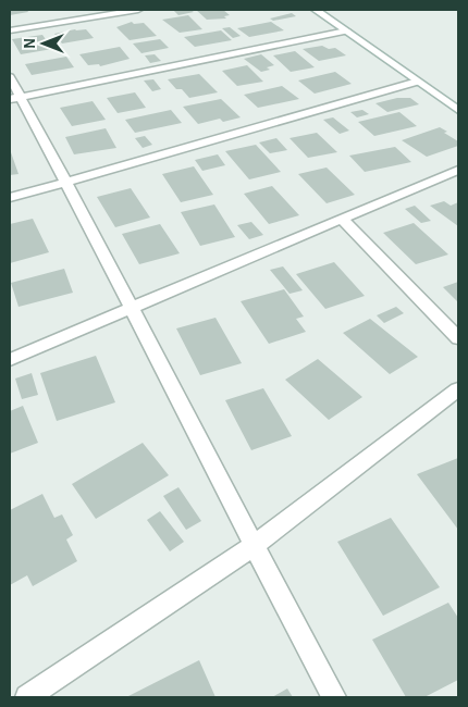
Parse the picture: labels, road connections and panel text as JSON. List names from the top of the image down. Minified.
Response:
{"north":"left"}
